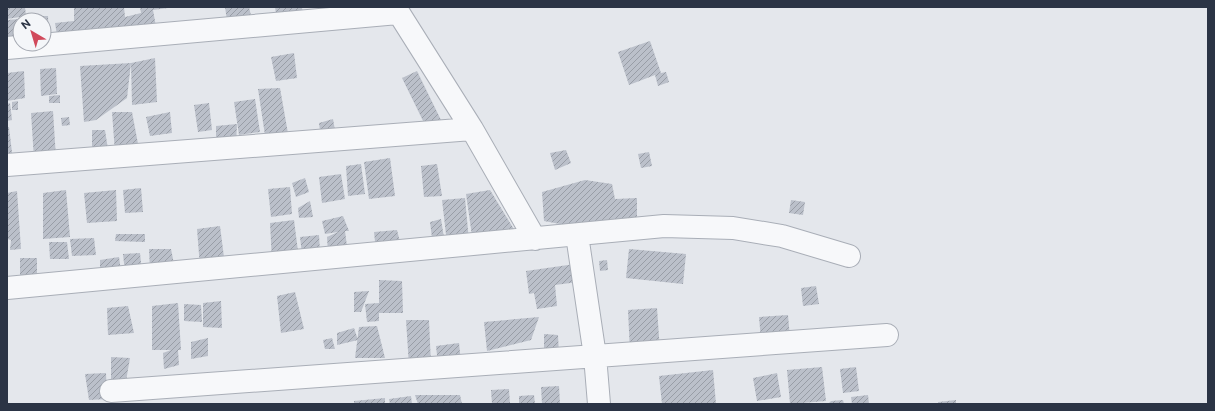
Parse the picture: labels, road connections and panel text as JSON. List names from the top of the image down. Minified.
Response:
{"north":"top left"}
